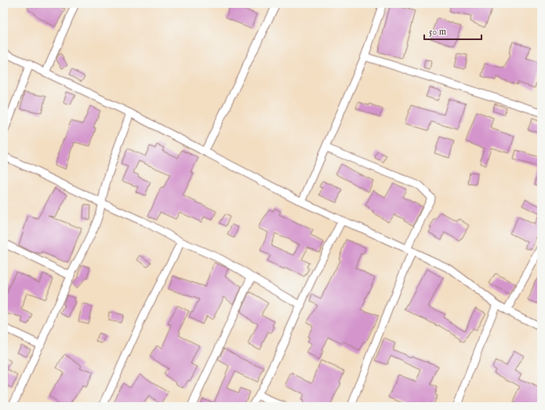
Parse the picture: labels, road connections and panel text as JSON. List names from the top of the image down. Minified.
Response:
{"scale_bar":"50 m"}
